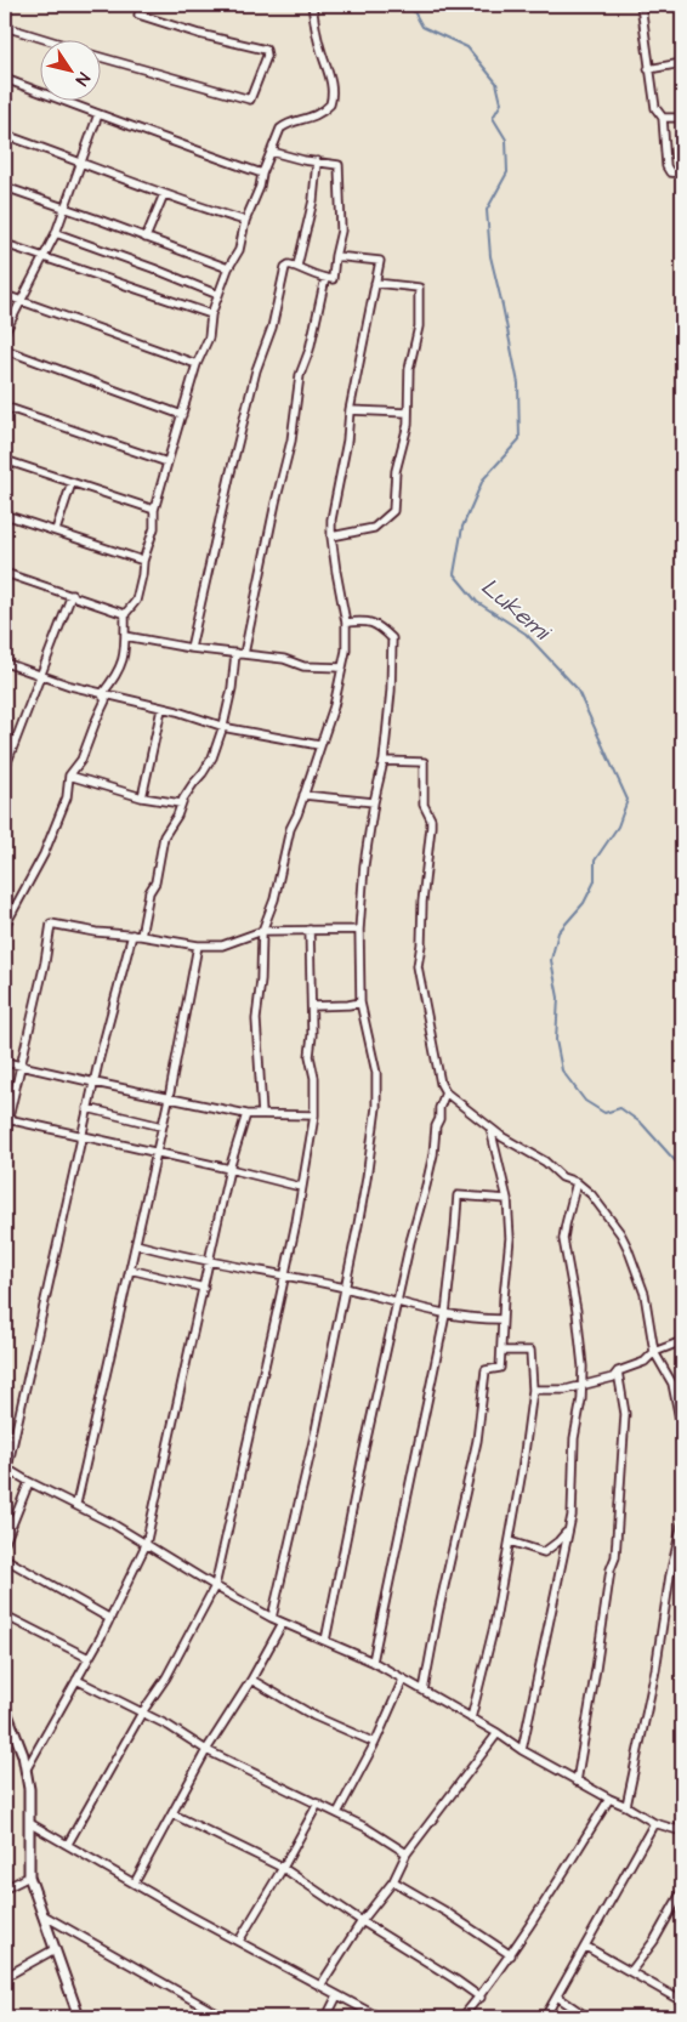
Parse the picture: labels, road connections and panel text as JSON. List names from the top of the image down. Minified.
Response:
{"water":["Lukemi"],"north":"bottom right"}
